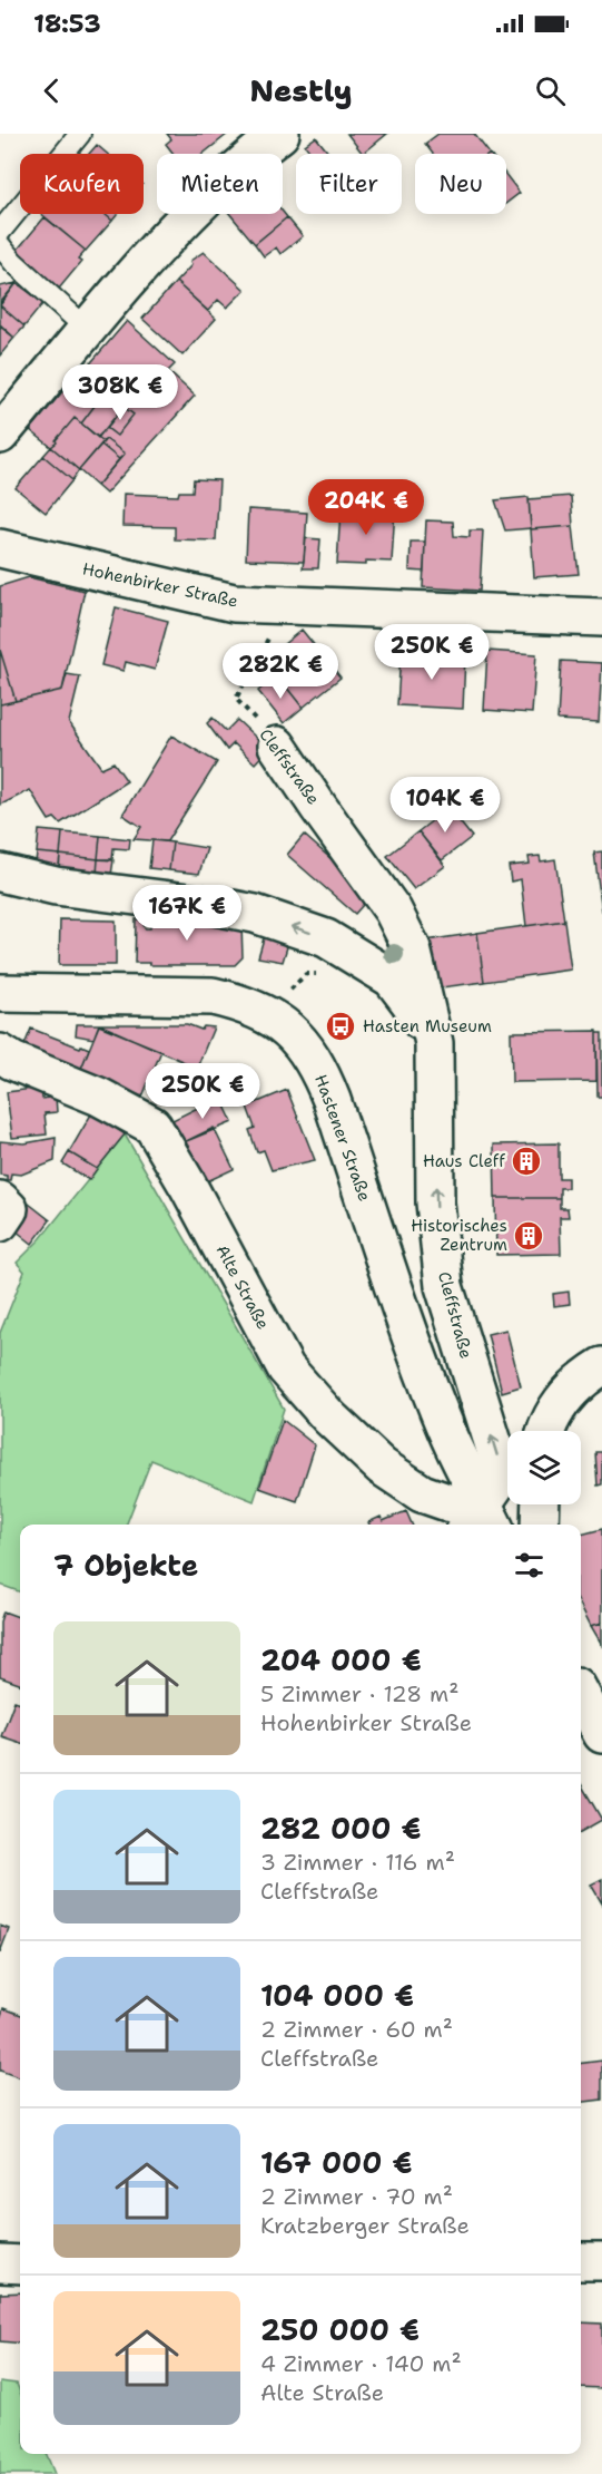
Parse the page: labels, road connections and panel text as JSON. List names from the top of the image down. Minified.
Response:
{"streets":{"street":["Hohenbirker Straße","Cleffstraße","Hastener Straße","Alte Straße"]},"crossings":[["Hohenbirker Straße","Cleffstraße"],["Cleffstraße","Hastener Straße"],["Cleffstraße","Alte Straße"],["Hastener Straße","Alte Straße"]],"one_way":["Cleffstraße"],"places":{"bus stop":["Hasten Museum"],"building":["Haus Cleff","Historisches Zentrum"]},"page":{"status":"18:53","header":"Nestly","chip":["Kaufen","Mieten","Filter","Neu"],"price":["308K €","204K €","250K €","282K €","104K €","167K €","250K €"],"heading":"7 Objekte","list":[{"name":"204 000 €","note":"5 Zimmer · 128 m² · Hohenbirker Straße"},{"name":"282 000 €","note":"3 Zimmer · 116 m² · Cleffstraße"},{"name":"104 000 €","note":"2 Zimmer · 60 m² · Cleffstraße"},{"name":"167 000 €","note":"2 Zimmer · 70 m² · Kratzberger Straße"},{"name":"250 000 €","note":"4 Zimmer · 140 m² · Alte Straße"}]}}
